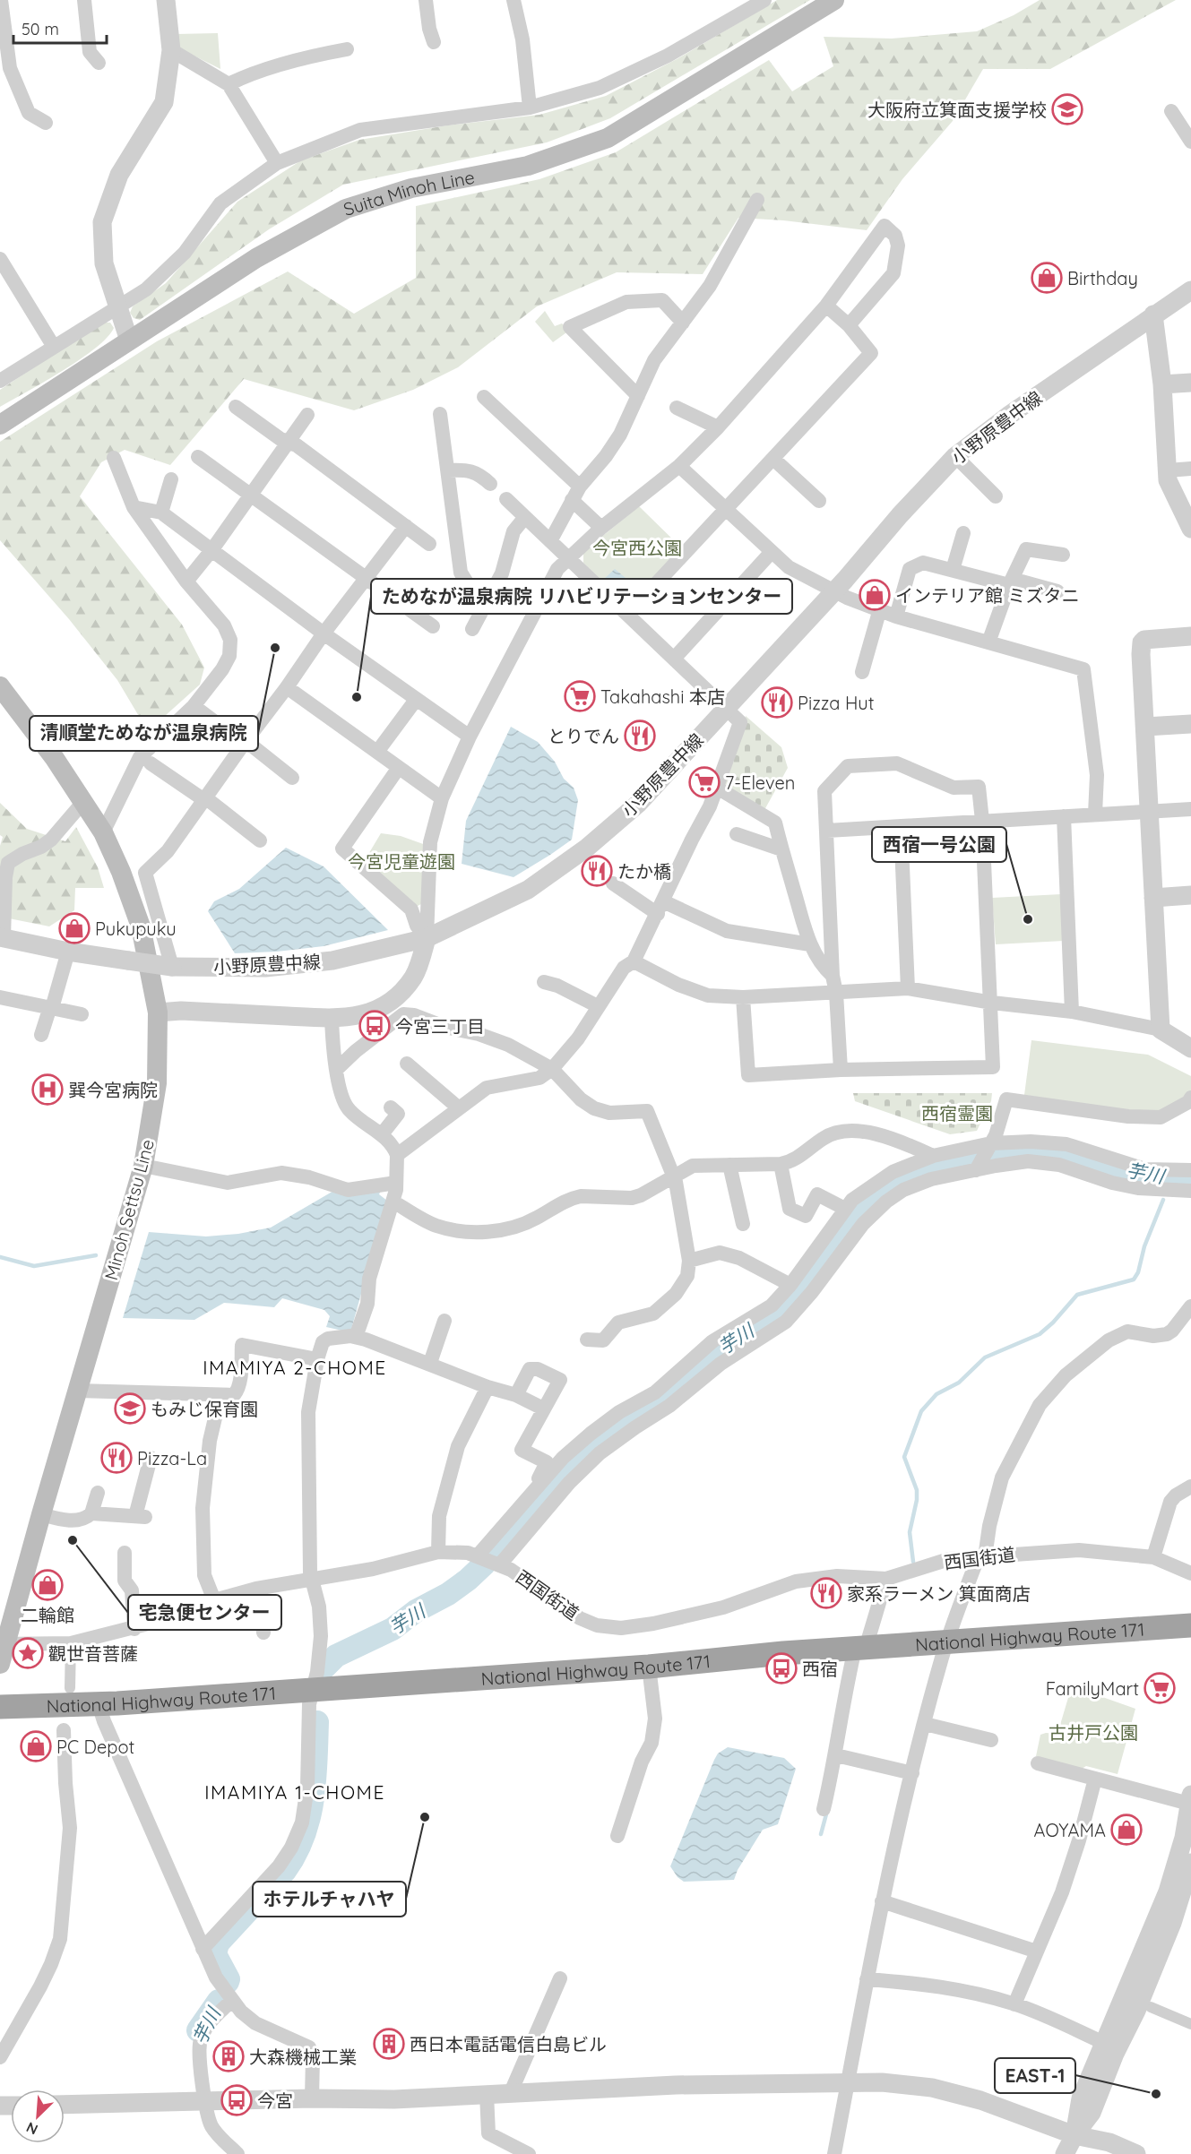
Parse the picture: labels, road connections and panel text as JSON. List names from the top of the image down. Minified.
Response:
{"streets":{"highway":["National Highway Route 171"],"main road":["Suita Minoh Line","Minoh Settsu Line"],"street":["小野原豊中線","西国街道"]},"crossings":[["Minoh Settsu Line","西国街道"]],"districts":["IMAMIYA 2-CHOME","IMAMIYA 1-CHOME"],"water":["芋川"],"parks":["今宮西公園","今宮児童遊園","西宿霊園","古井戸公園"],"places":{"school or university":["大阪府立箕面支援学校","もみじ保育園"],"shop":["Birthday","インテリア館 ミズタニ","Pukupuku","二輪館","PC Depot","AOYAMA"],"other":["清順堂ためなが温泉病院","ためなが温泉病院 リハビリテーションセンター","西宿一号公園","宅急便センター","ホテルチャハヤ","EAST-1"],"supermarket":["Takahashi 本店","7-Eleven","FamilyMart"],"restaurant":["Pizza Hut","とりでん","たか橋","Pizza-La","家系ラーメン 箕面商店"],"bus stop":["今宮三丁目","西宿","今宮"],"hospital":["巽今宮病院"],"place":["觀世音菩薩"],"building":["西日本電話電信白島ビル","大森機械工業"]},"scale_bar":"50 m","north":"bottom left"}
